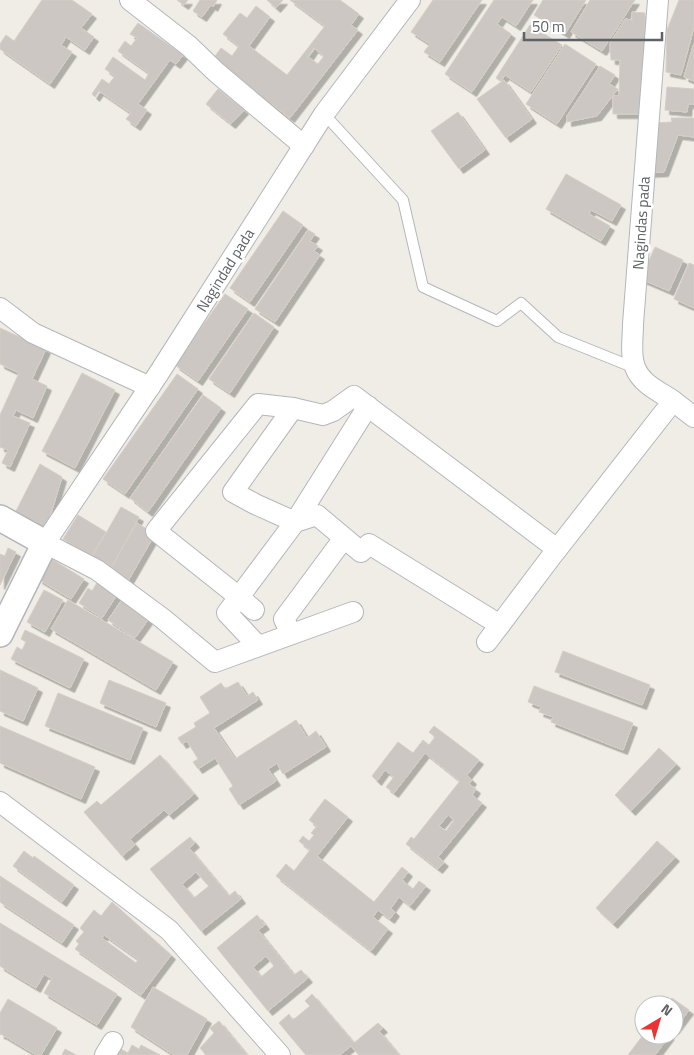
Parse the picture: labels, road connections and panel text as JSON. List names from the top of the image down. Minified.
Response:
{"streets":{"street":["Nagindas pada","Nagindad pada"]},"scale_bar":"50 m","north":"top right"}
